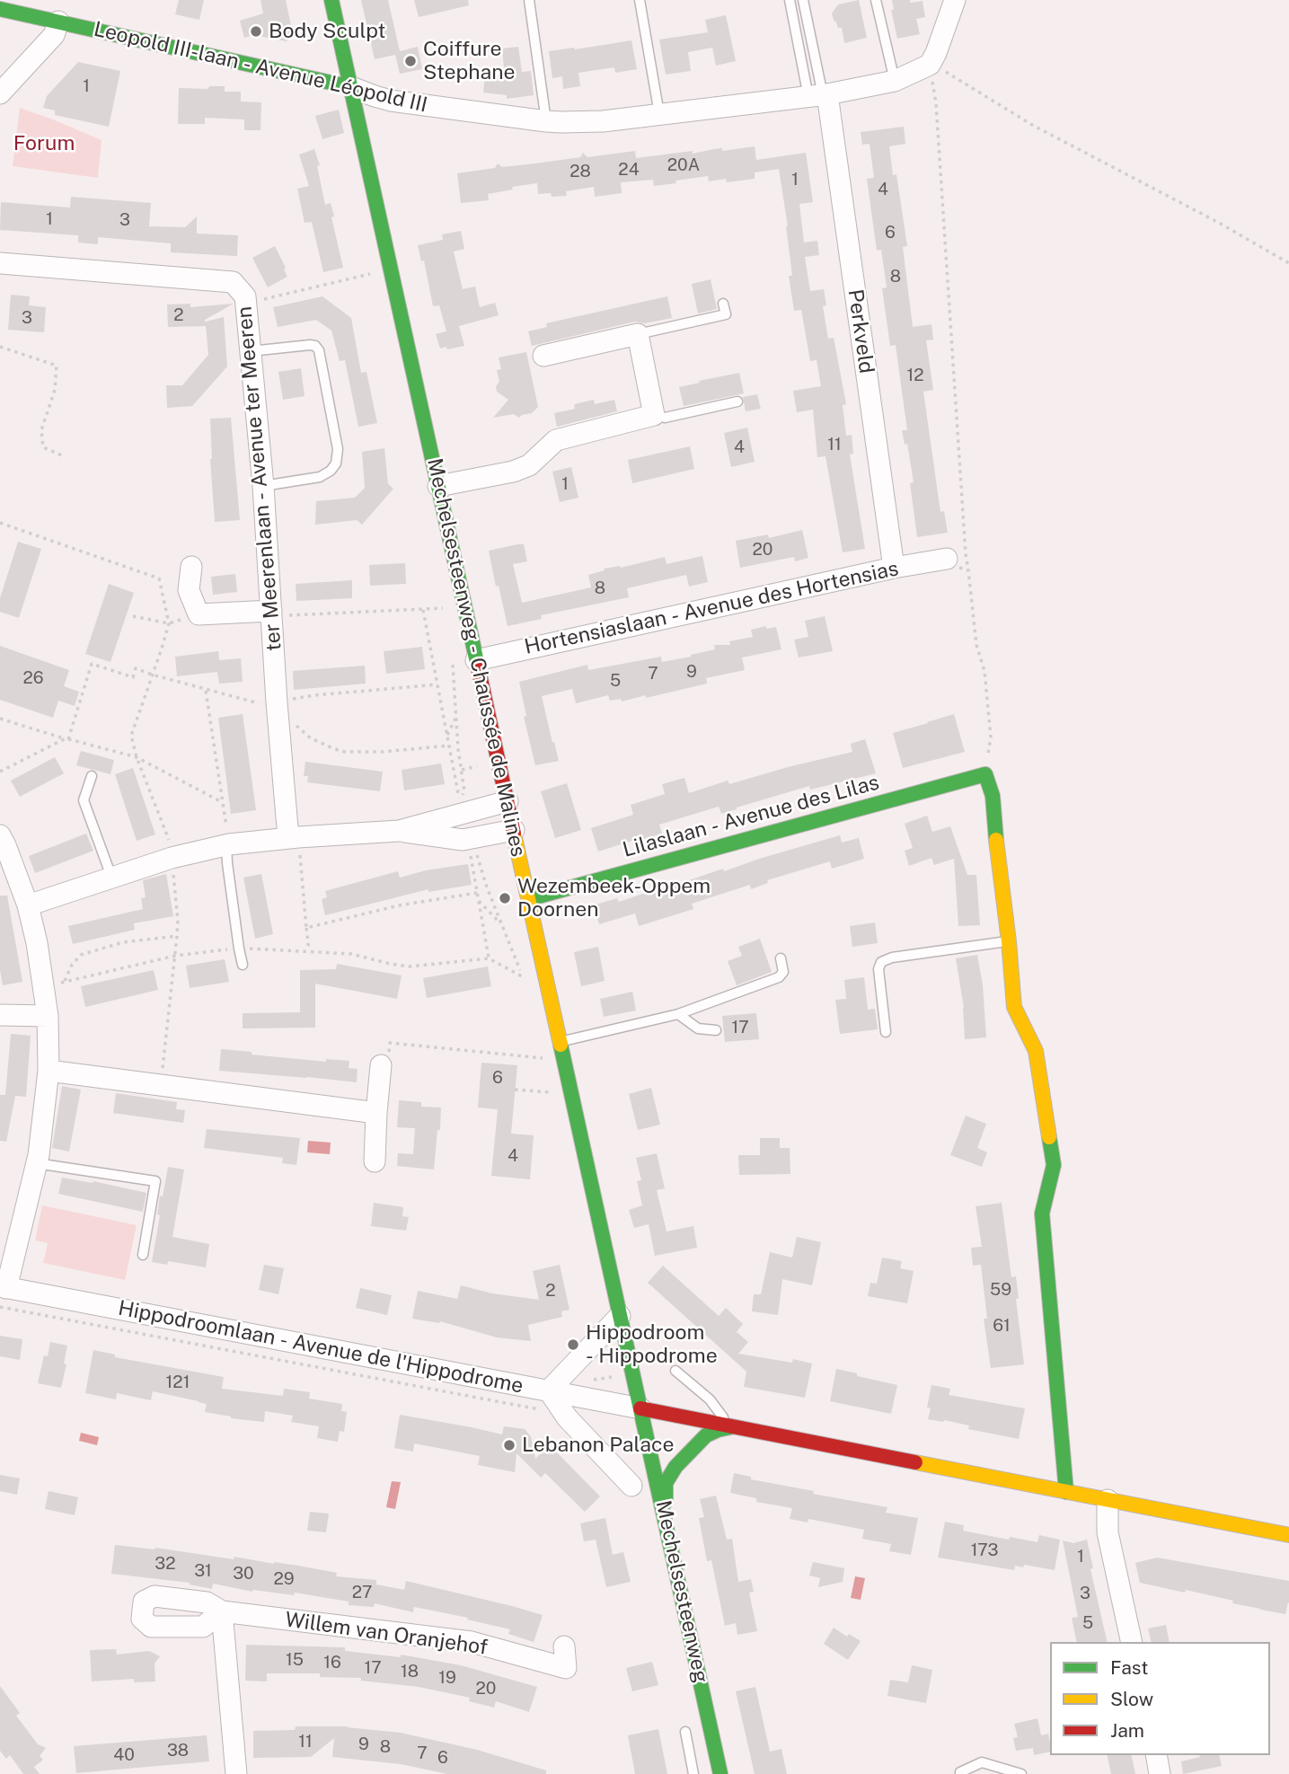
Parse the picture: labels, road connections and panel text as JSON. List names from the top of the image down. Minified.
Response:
{"streets":{"main road":["Leopold III-laan - Avenue Léopold III","Mechelsesteenweg - Chaussée de Malines","Lilaslaan - Avenue des Lilas","Mechelsesteenweg"],"street":["Perkveld","ter Meerenlaan - Avenue ter Meeren","Hortensiaslaan - Avenue des Hortensias","Hippodroomlaan - Avenue de l'Hippodrome","Willem van Oranjehof"]},"crossings":[["Leopold III-laan - Avenue Léopold III","Perkveld"],["Leopold III-laan - Avenue Léopold III","Mechelsesteenweg - Chaussée de Malines"],["Perkveld","Hortensiaslaan - Avenue des Hortensias"],["Hortensiaslaan - Avenue des Hortensias","Mechelsesteenweg - Chaussée de Malines"],["Mechelsesteenweg - Chaussée de Malines","Lilaslaan - Avenue des Lilas"],["Mechelsesteenweg - Chaussée de Malines","Hippodroomlaan - Avenue de l'Hippodrome"],["Mechelsesteenweg - Chaussée de Malines","Mechelsesteenweg"],["Hippodroomlaan - Avenue de l'Hippodrome","Mechelsesteenweg"]],"parks":["Forum"],"places":["Body Sculpt","Coiffure Stephane","Wezembeek-Oppem Doornen","Hippodroom - Hippodrome","Lebanon Palace"],"house_numbers":["1","20A","24","28","1","4","1","3","6","8","2","3","12","11","4","1","20","8","9","7","26","5","17","6","4","59","2","61","121","173","1","32","31","30","29","27","3","5","15","16","17","18","19","20","11","9","8","38","7","40","6"],"legend":["Fast","Slow","Jam"]}
